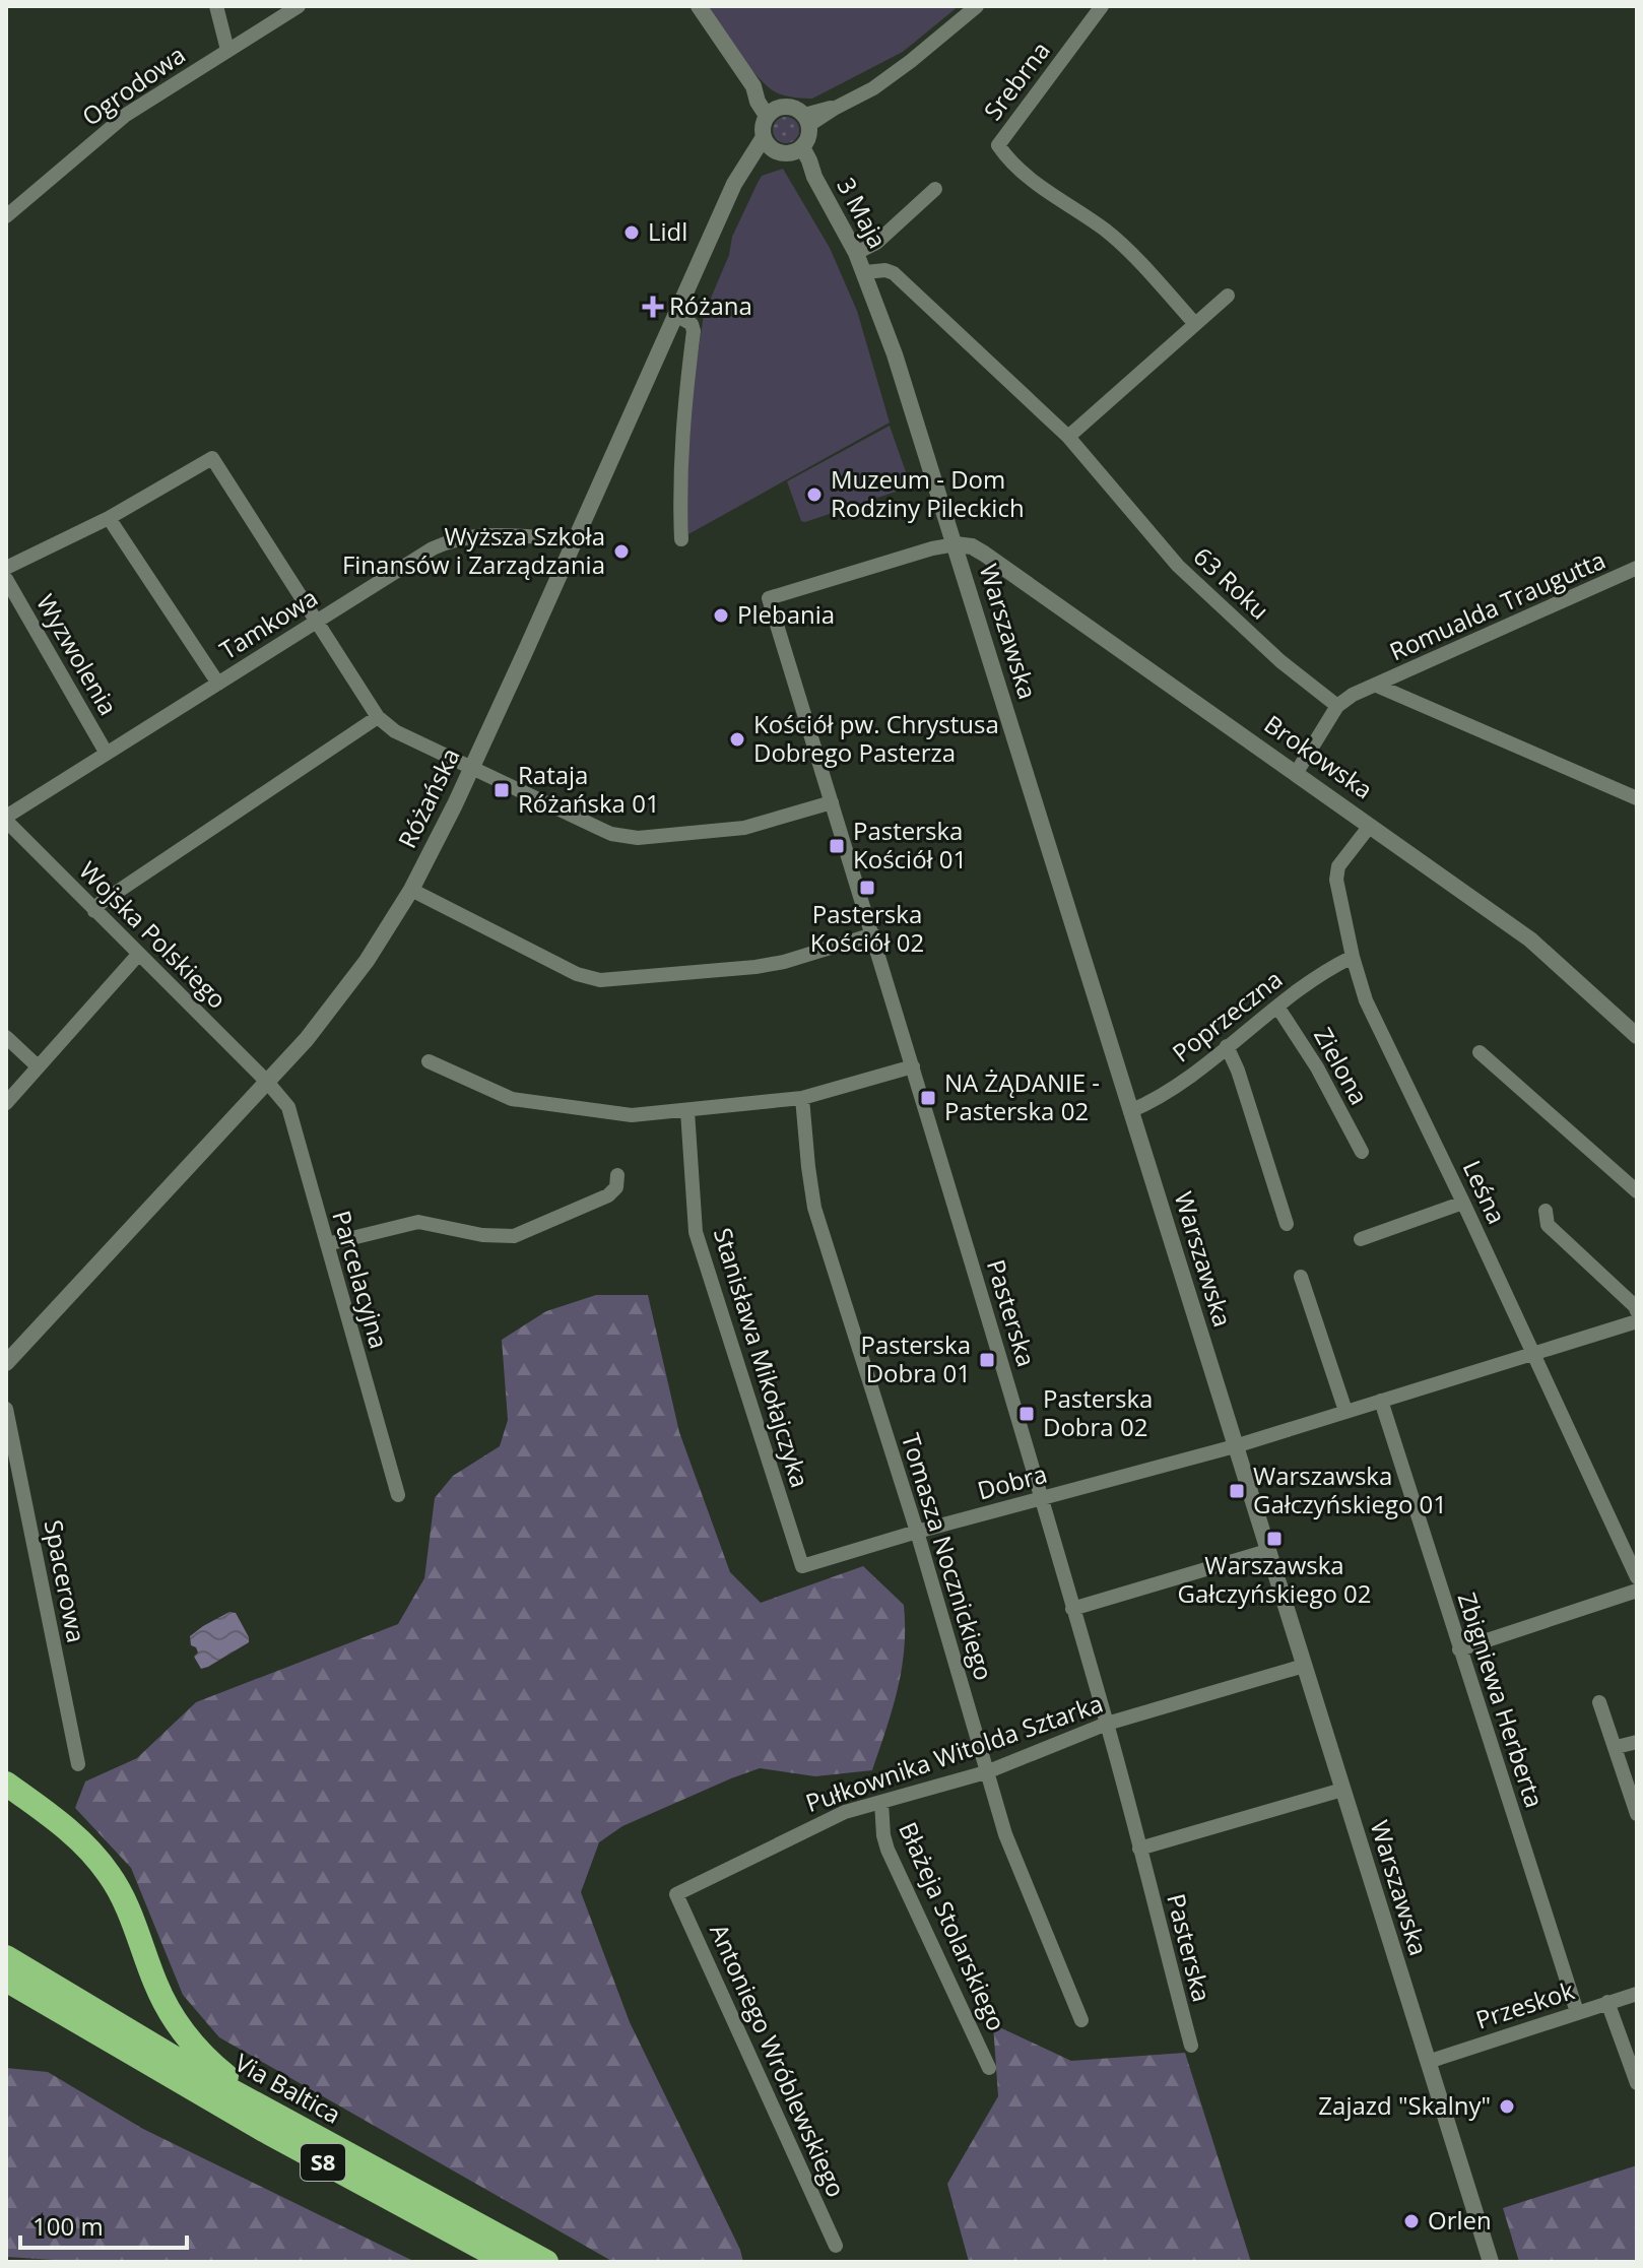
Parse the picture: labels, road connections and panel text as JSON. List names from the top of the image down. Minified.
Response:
{"streets":{"highway":["Via Baltica","S8"],"street":["Srebrna","Ogrodowa","3 Maja","63 Roku","Romualda Traugutta","Tamkowa","Warszawska","Wyzwolenia","Brokowska","Różańska","Wojska Polskiego","Poprzeczna","Zielona","Leśna","Parcelacyjna","Pasterska","Stanisława Mikołajczyka","Dobra","Tomasza Nocznickiego","Spacerowa","Zbigniewa Herberta","Pułkownika Witolda Sztarka","Błażeja Stolarskiego","Przeskok","Antoniego Wróblewskiego"]},"crossings":[["3 Maja","63 Roku"],["3 Maja","Warszawska"],["3 Maja","Różańska"],["63 Roku","Warszawska"],["Tamkowa","Wyzwolenia"],["Tamkowa","Różańska"],["Tamkowa","Wojska Polskiego"],["Warszawska","Brokowska"],["Warszawska","Poprzeczna"],["Warszawska","Pasterska"],["Warszawska","Dobra"],["Warszawska","Pułkownika Witolda Sztarka"],["Warszawska","Przeskok"],["Brokowska","Leśna"],["Brokowska","Pasterska"],["Różańska","Wojska Polskiego"],["Różańska","Parcelacyjna"],["Wojska Polskiego","Parcelacyjna"],["Poprzeczna","Zielona"],["Poprzeczna","Leśna"],["Leśna","Dobra"],["Pasterska","Dobra"],["Pasterska","Pułkownika Witolda Sztarka"],["Stanisława Mikołajczyka","Dobra"],["Dobra","Tomasza Nocznickiego"],["Dobra","Zbigniewa Herberta"],["Tomasza Nocznickiego","Pułkownika Witolda Sztarka"],["Zbigniewa Herberta","Przeskok"],["Pułkownika Witolda Sztarka","Błażeja Stolarskiego"],["Pułkownika Witolda Sztarka","Antoniego Wróblewskiego"]],"places":{"other":["Lidl","Muzeum - Dom Rodziny Pileckich","Wyższa Szkoła Finansów i Zarządzania","Plebania","Kościół pw. Chrystusa Dobrego Pasterza","Zajazd \"Skalny\"","Orlen"],"health":["Różana"],"transit":["Rataja Różańska 01","Pasterska Kościół 01","Pasterska Kościół 02","NA ŻĄDANIE - Pasterska 02","Pasterska Dobra 01","Pasterska Dobra 02","Warszawska Gałczyńskiego 01","Warszawska Gałczyńskiego 02"]},"scale_bar":"100 m"}
